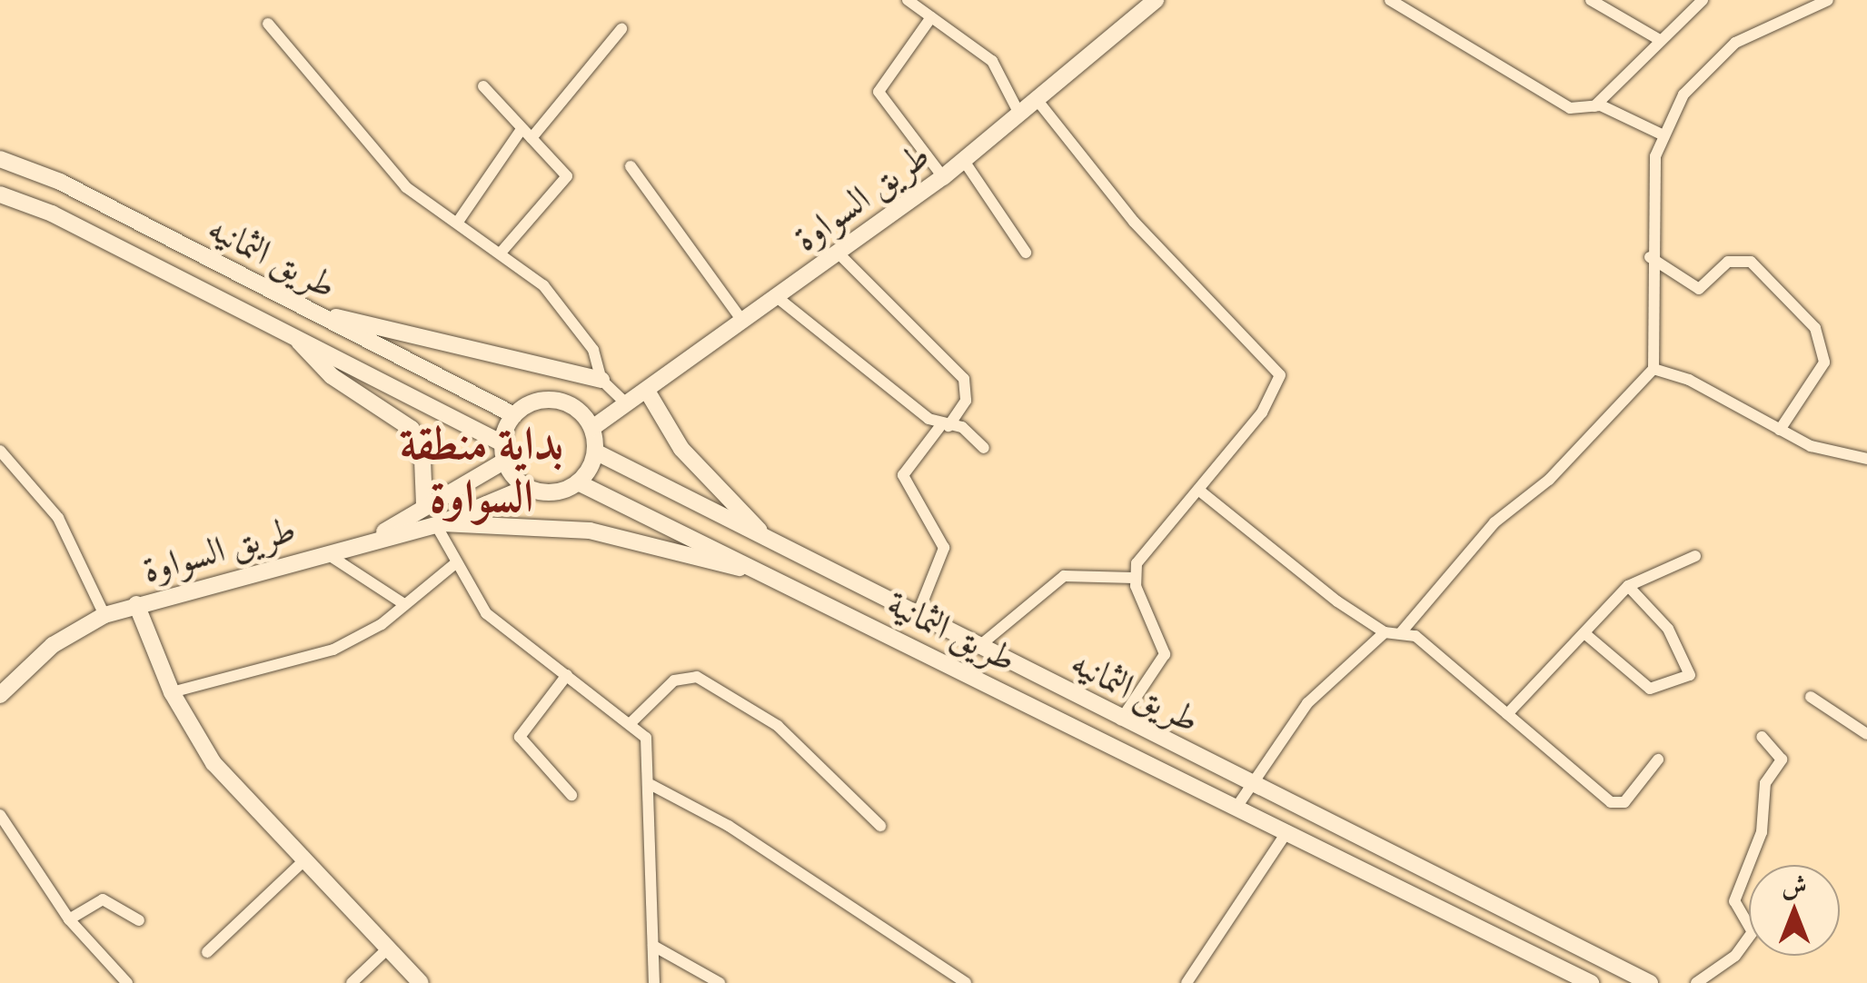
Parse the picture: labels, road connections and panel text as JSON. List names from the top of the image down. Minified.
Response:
{"streets":{"street":["طريق السواوة","طريق الثمانيه","طريق الثمانية"]},"crossings":[["طريق السواوة","طريق الثمانيه"],["طريق السواوة","طريق الثمانية"],["طريق الثمانيه","طريق الثمانية"]],"districts":["بداية منطقة السواوة"],"north":"top"}
